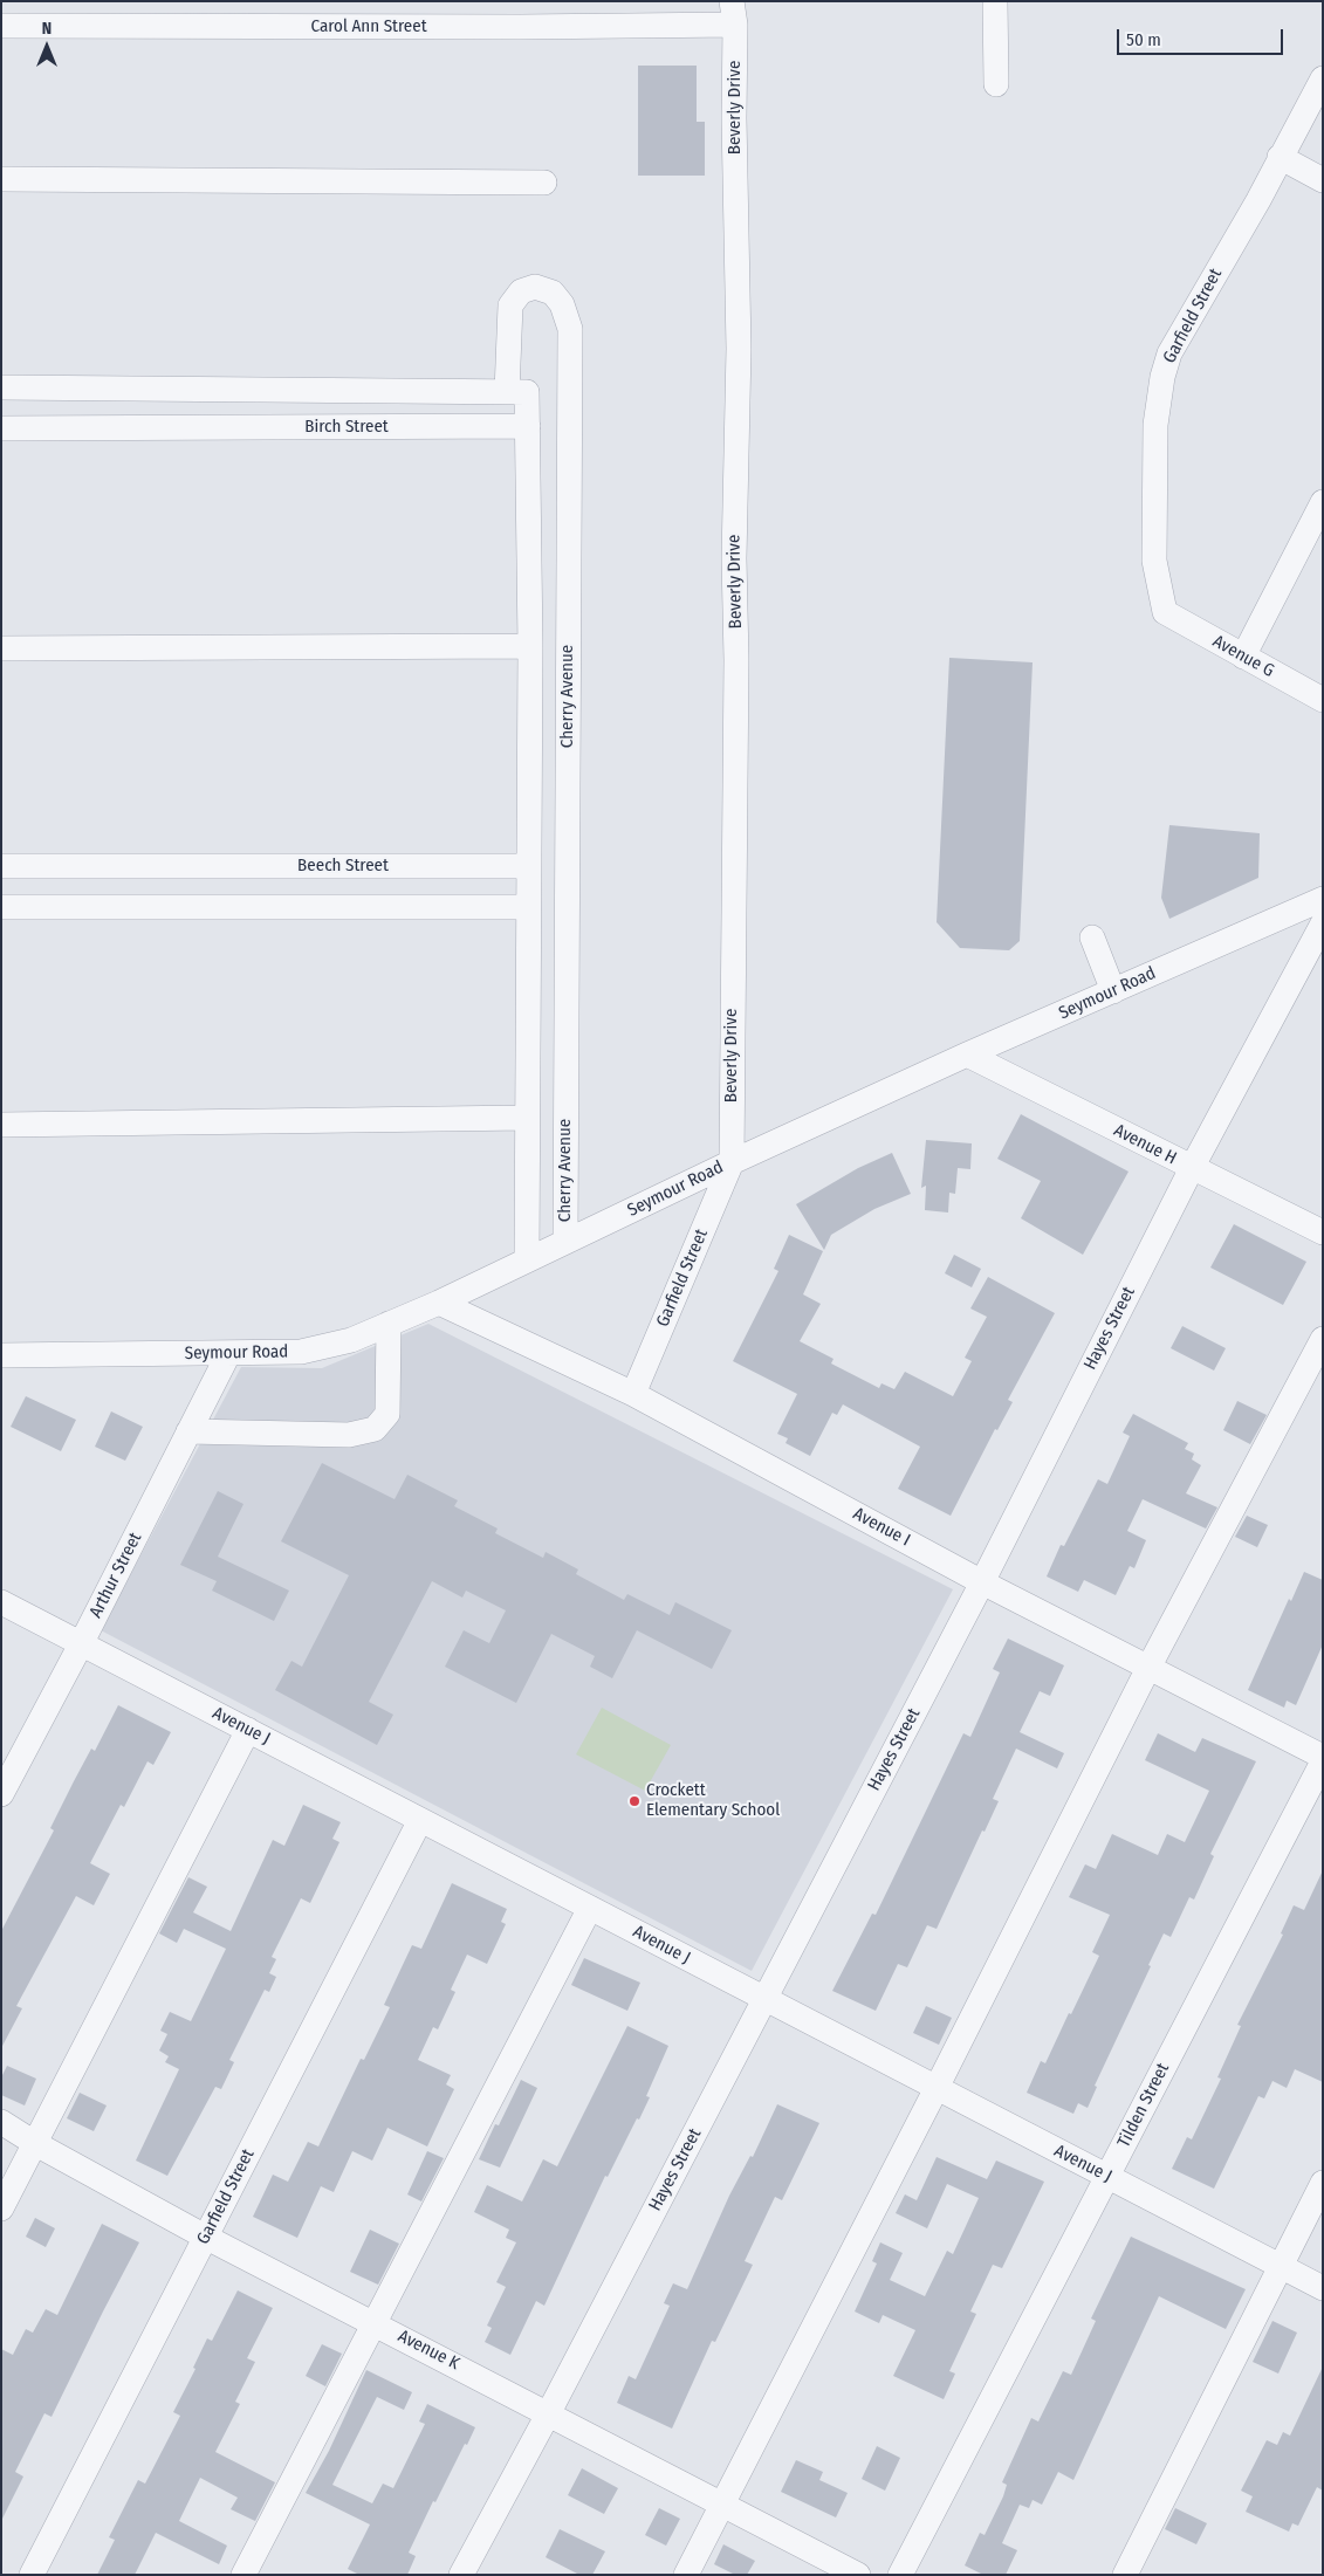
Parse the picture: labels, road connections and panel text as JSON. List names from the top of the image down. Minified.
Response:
{"streets":{"street":["Carol Ann Street","Beverly Drive","Garfield Street","Birch Street","Avenue G","Cherry Avenue","Beech Street","Seymour Road","Avenue H","Hayes Street","Avenue I","Arthur Street","Avenue J","Tilden Street","Avenue K"]},"crossings":[["Carol Ann Street","Beverly Drive"],["Beverly Drive","Garfield Street"],["Beverly Drive","Seymour Road"],["Garfield Street","Avenue G"],["Garfield Street","Seymour Road"],["Garfield Street","Avenue I"],["Garfield Street","Avenue J"],["Garfield Street","Avenue K"],["Birch Street","Cherry Avenue"],["Cherry Avenue","Beech Street"],["Cherry Avenue","Seymour Road"],["Seymour Road","Avenue H"],["Seymour Road","Avenue I"],["Seymour Road","Arthur Street"],["Avenue H","Hayes Street"],["Hayes Street","Avenue I"],["Hayes Street","Avenue J"],["Hayes Street","Avenue K"],["Arthur Street","Avenue J"],["Avenue J","Tilden Street"]],"places":["Crockett Elementary School"],"scale_bar":"50 m","north":"top"}
